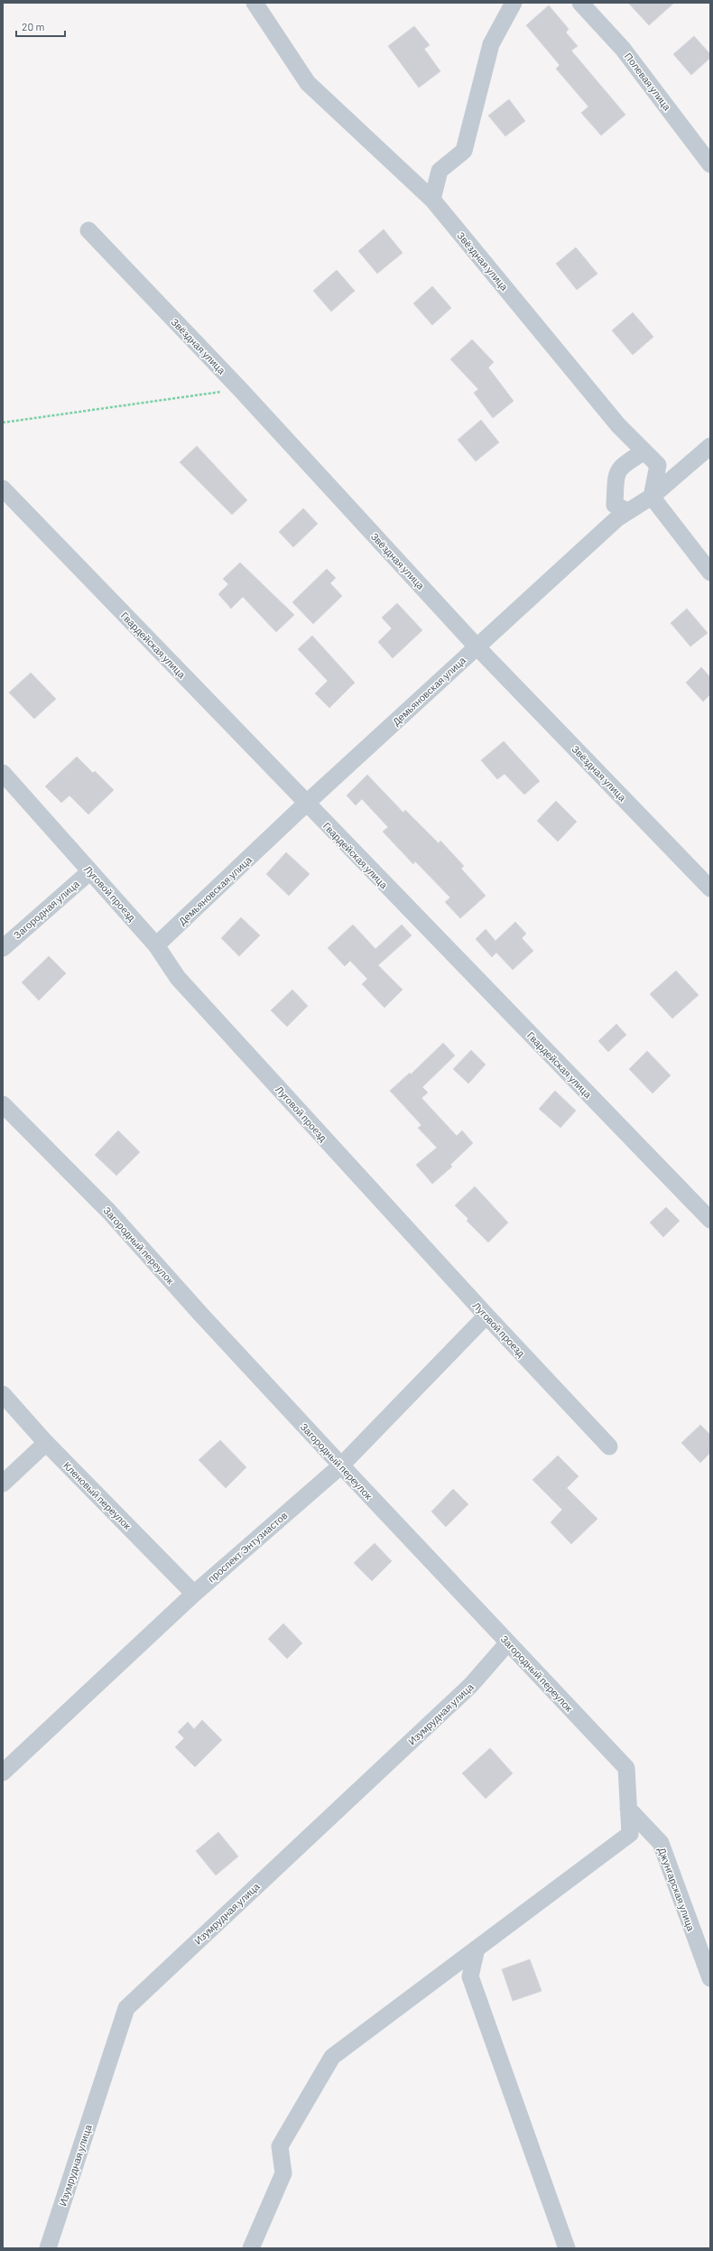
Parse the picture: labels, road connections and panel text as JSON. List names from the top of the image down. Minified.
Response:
{"streets":{"street":["Полевая улица","Звёздная улица","Гвардейская улица","Демьяновская улица","Луговой проезд","Загородная улица","Загородный переулок","Кленовый переулок","проспект Энтузиастов","Изумрудная улица","Джунгарская улица"]},"crossings":[["Звёздная улица","Демьяновская улица"],["Гвардейская улица","Демьяновская улица"],["Демьяновская улица","Луговой проезд"],["Луговой проезд","Загородная улица"],["Луговой проезд","проспект Энтузиастов"],["Загородный переулок","проспект Энтузиастов"],["Загородный переулок","Изумрудная улица"],["Загородный переулок","Джунгарская улица"],["Кленовый переулок","проспект Энтузиастов"]],"scale_bar":"20 m"}
